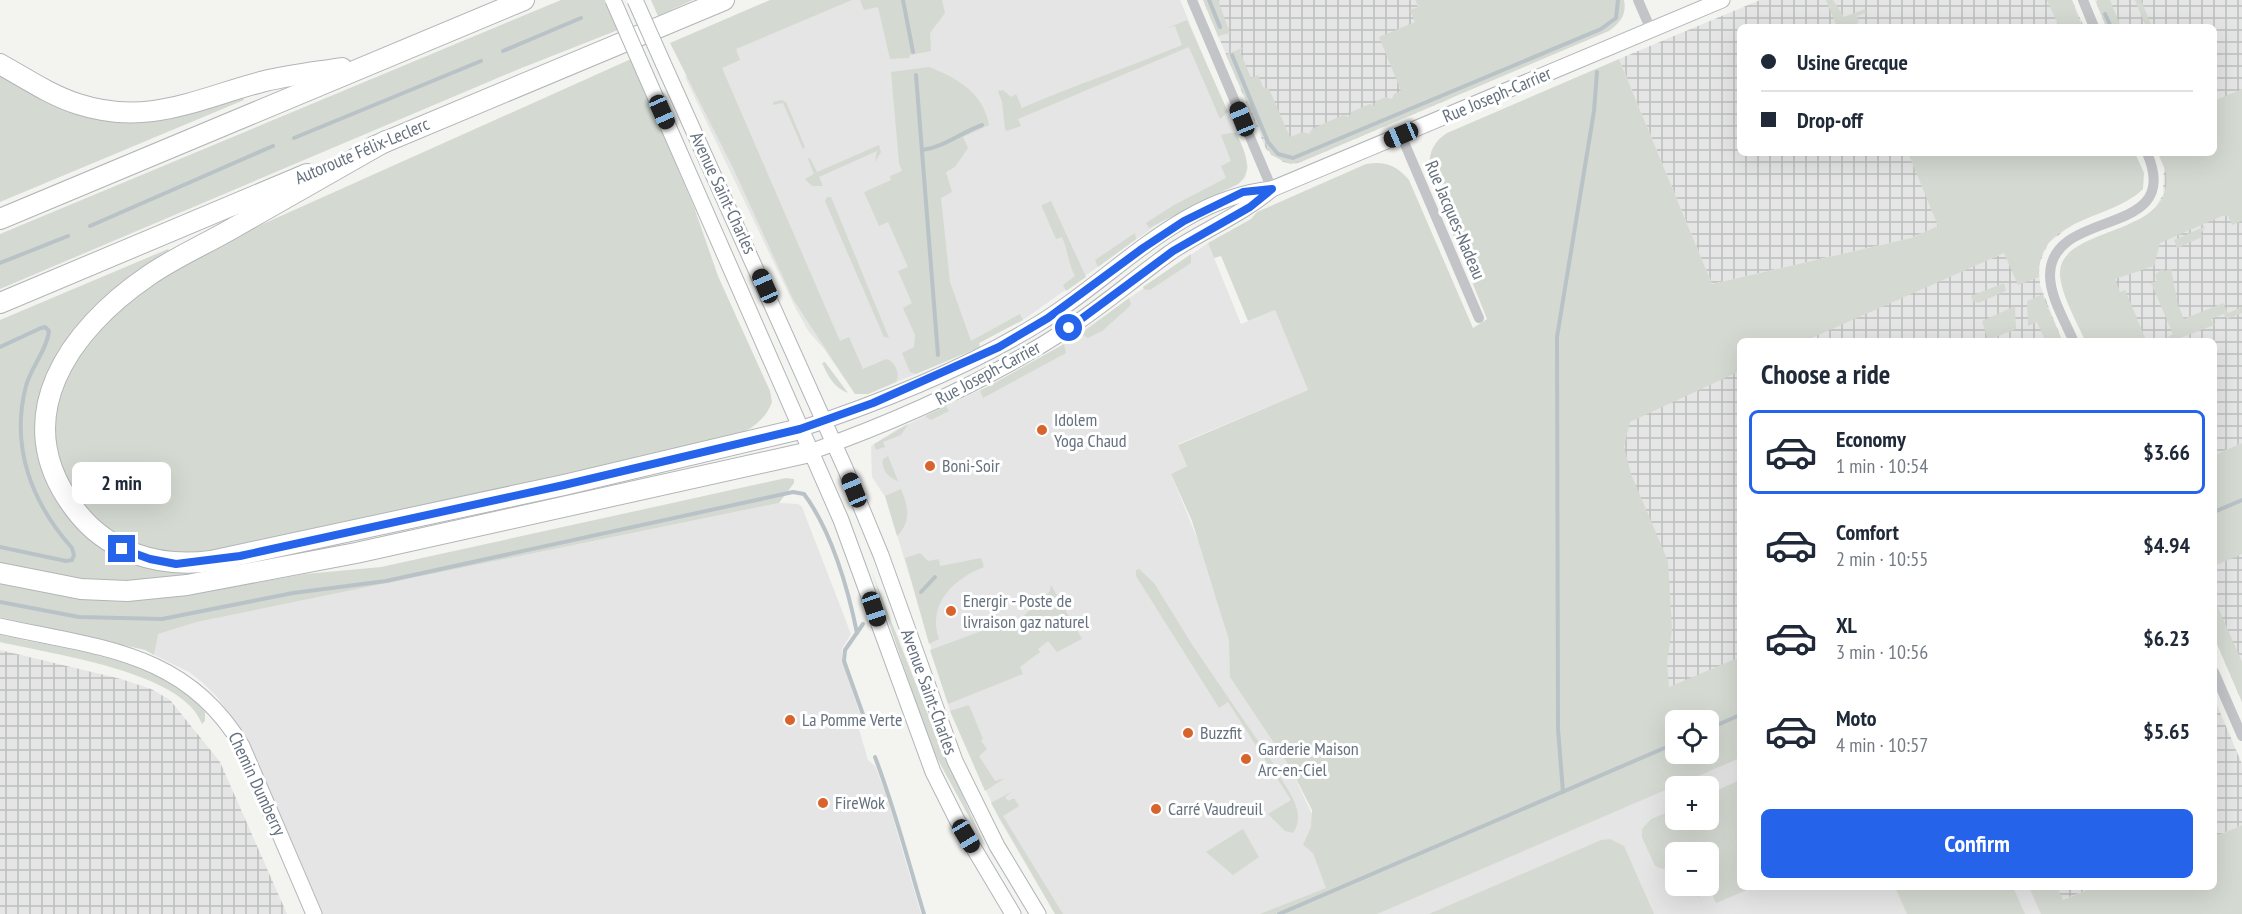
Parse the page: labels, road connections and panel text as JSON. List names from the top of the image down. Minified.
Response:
{"streets":{"highway":["Autoroute Félix-Leclerc"],"street":["Rue Joseph-Carrier","Avenue Saint-Charles","Rue Jacques-Nadeau","Chemin Dumberry"]},"crossings":[["Rue Joseph-Carrier","Avenue Saint-Charles"],["Rue Joseph-Carrier","Rue Jacques-Nadeau"]],"places":["Idolem Yoga Chaud","Boni-Soir","Energir - Poste de livraison gaz naturel","La Pomme Verte","Buzzfit","Garderie Maison Arc-en-Ciel","FireWok","Carré Vaudreuil"],"page":{"banner":["Usine Grecque","Drop-off"],"heading":"Choose a ride","list":[{"name":"Economy","note":"1 min · 10:54","value":"$3.66"},{"name":"Comfort","note":"2 min · 10:55","value":"$4.94"},{"name":"XL","note":"3 min · 10:56","value":"$6.23"},{"name":"Moto","note":"4 min · 10:57","value":"$5.65"}],"bubble":"2 min","map_buttons":["+","−"],"buttons":"Confirm"}}
